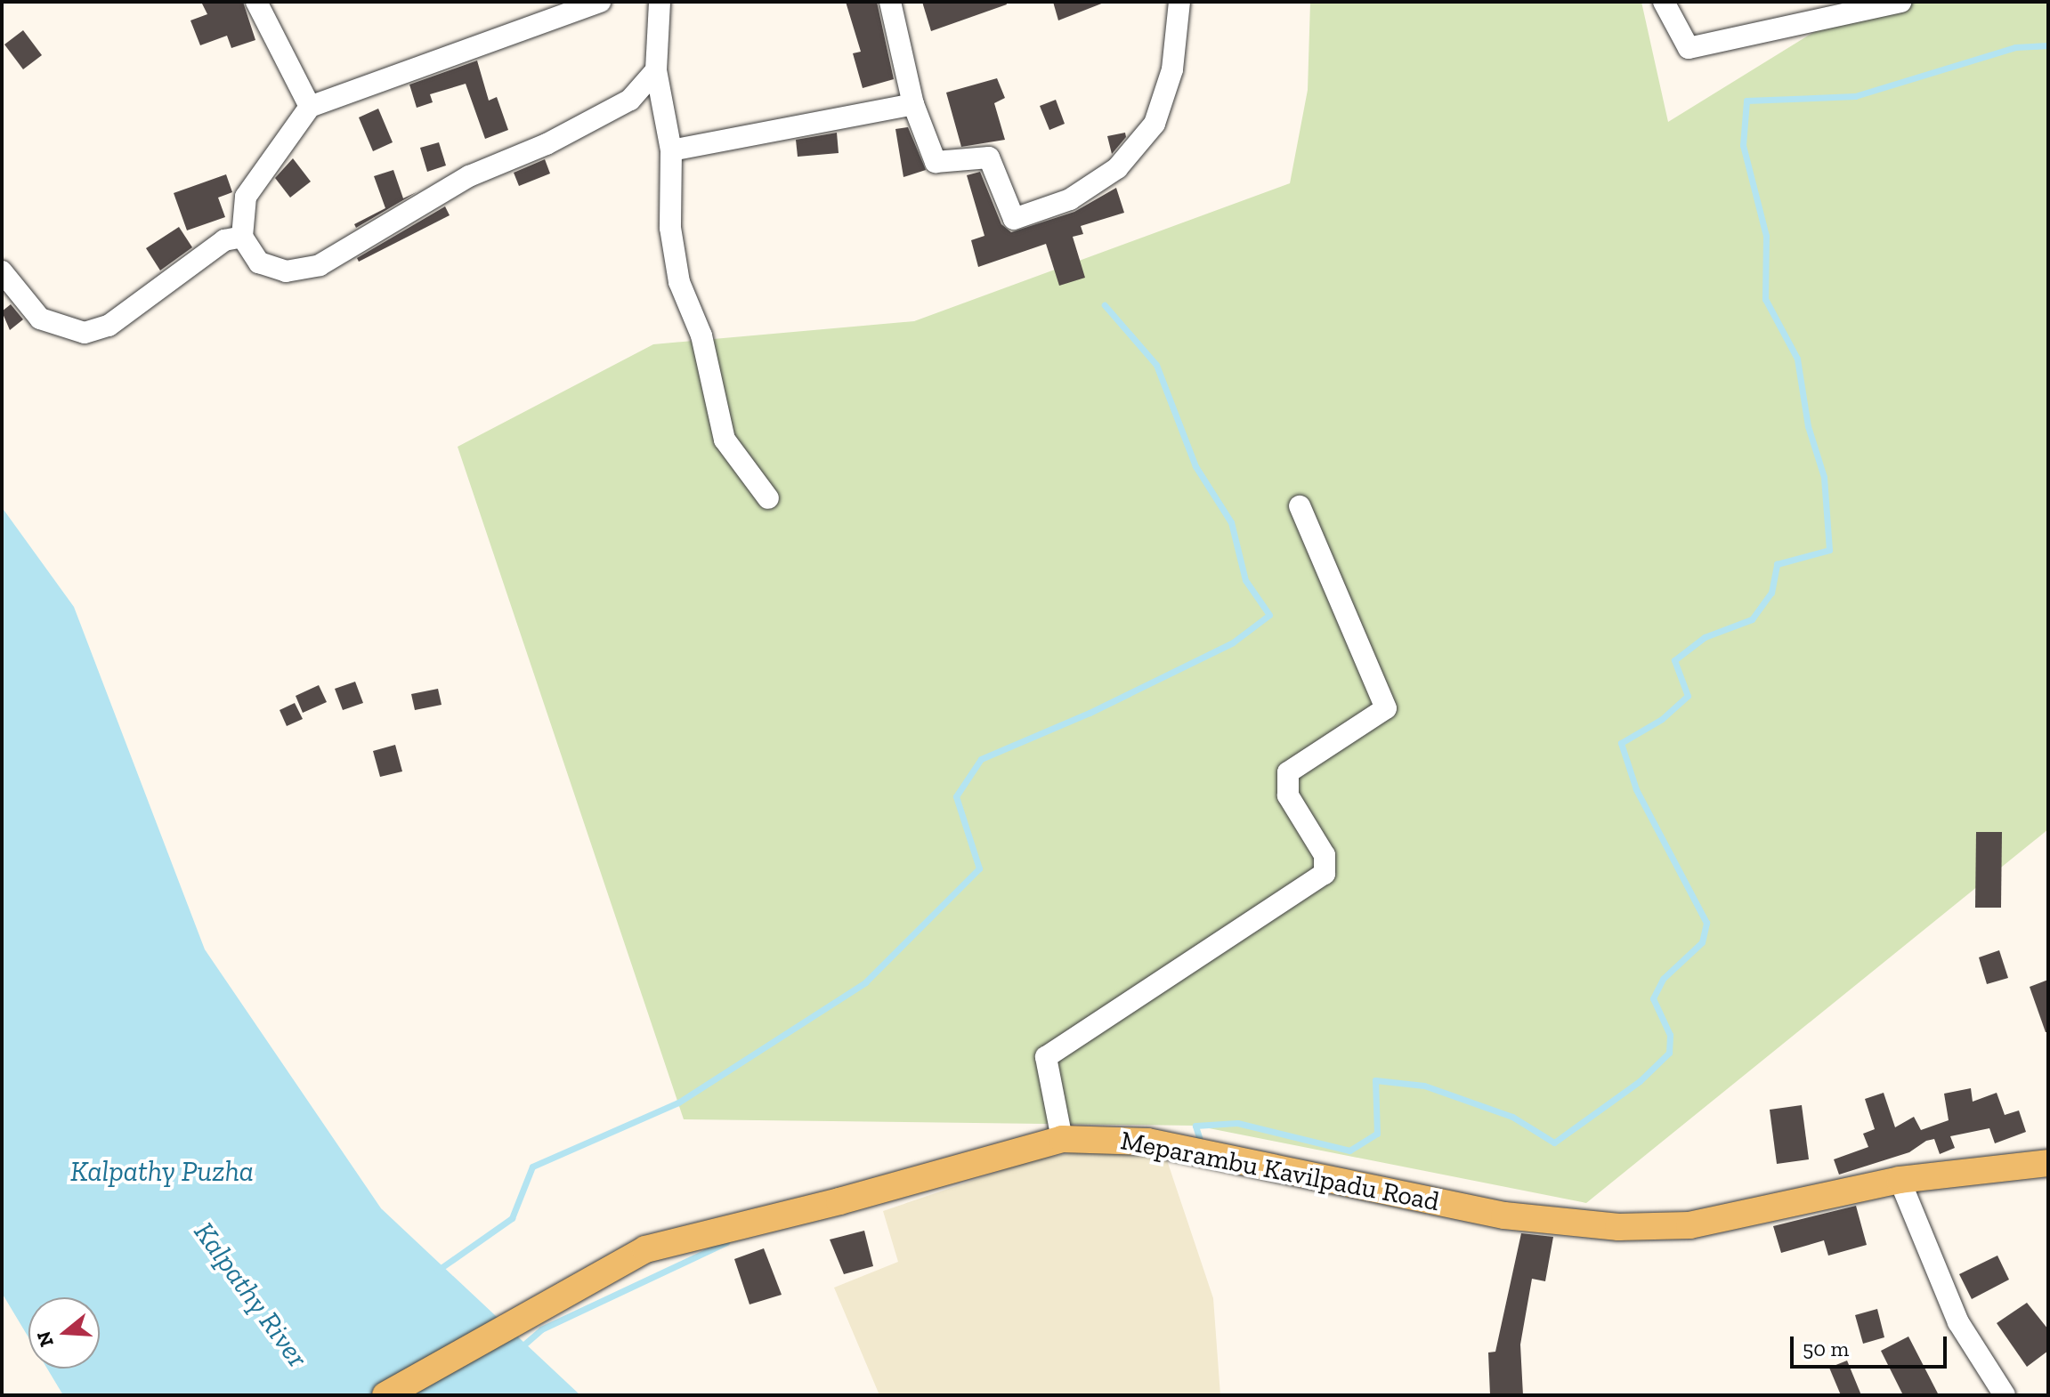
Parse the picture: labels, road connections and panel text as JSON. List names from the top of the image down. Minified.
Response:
{"streets":{"main road":["Meparambu Kavilpadu Road"]},"water":["Kalpathy Puzha","Kalpathy River"],"scale_bar":"50 m","north":"left"}
